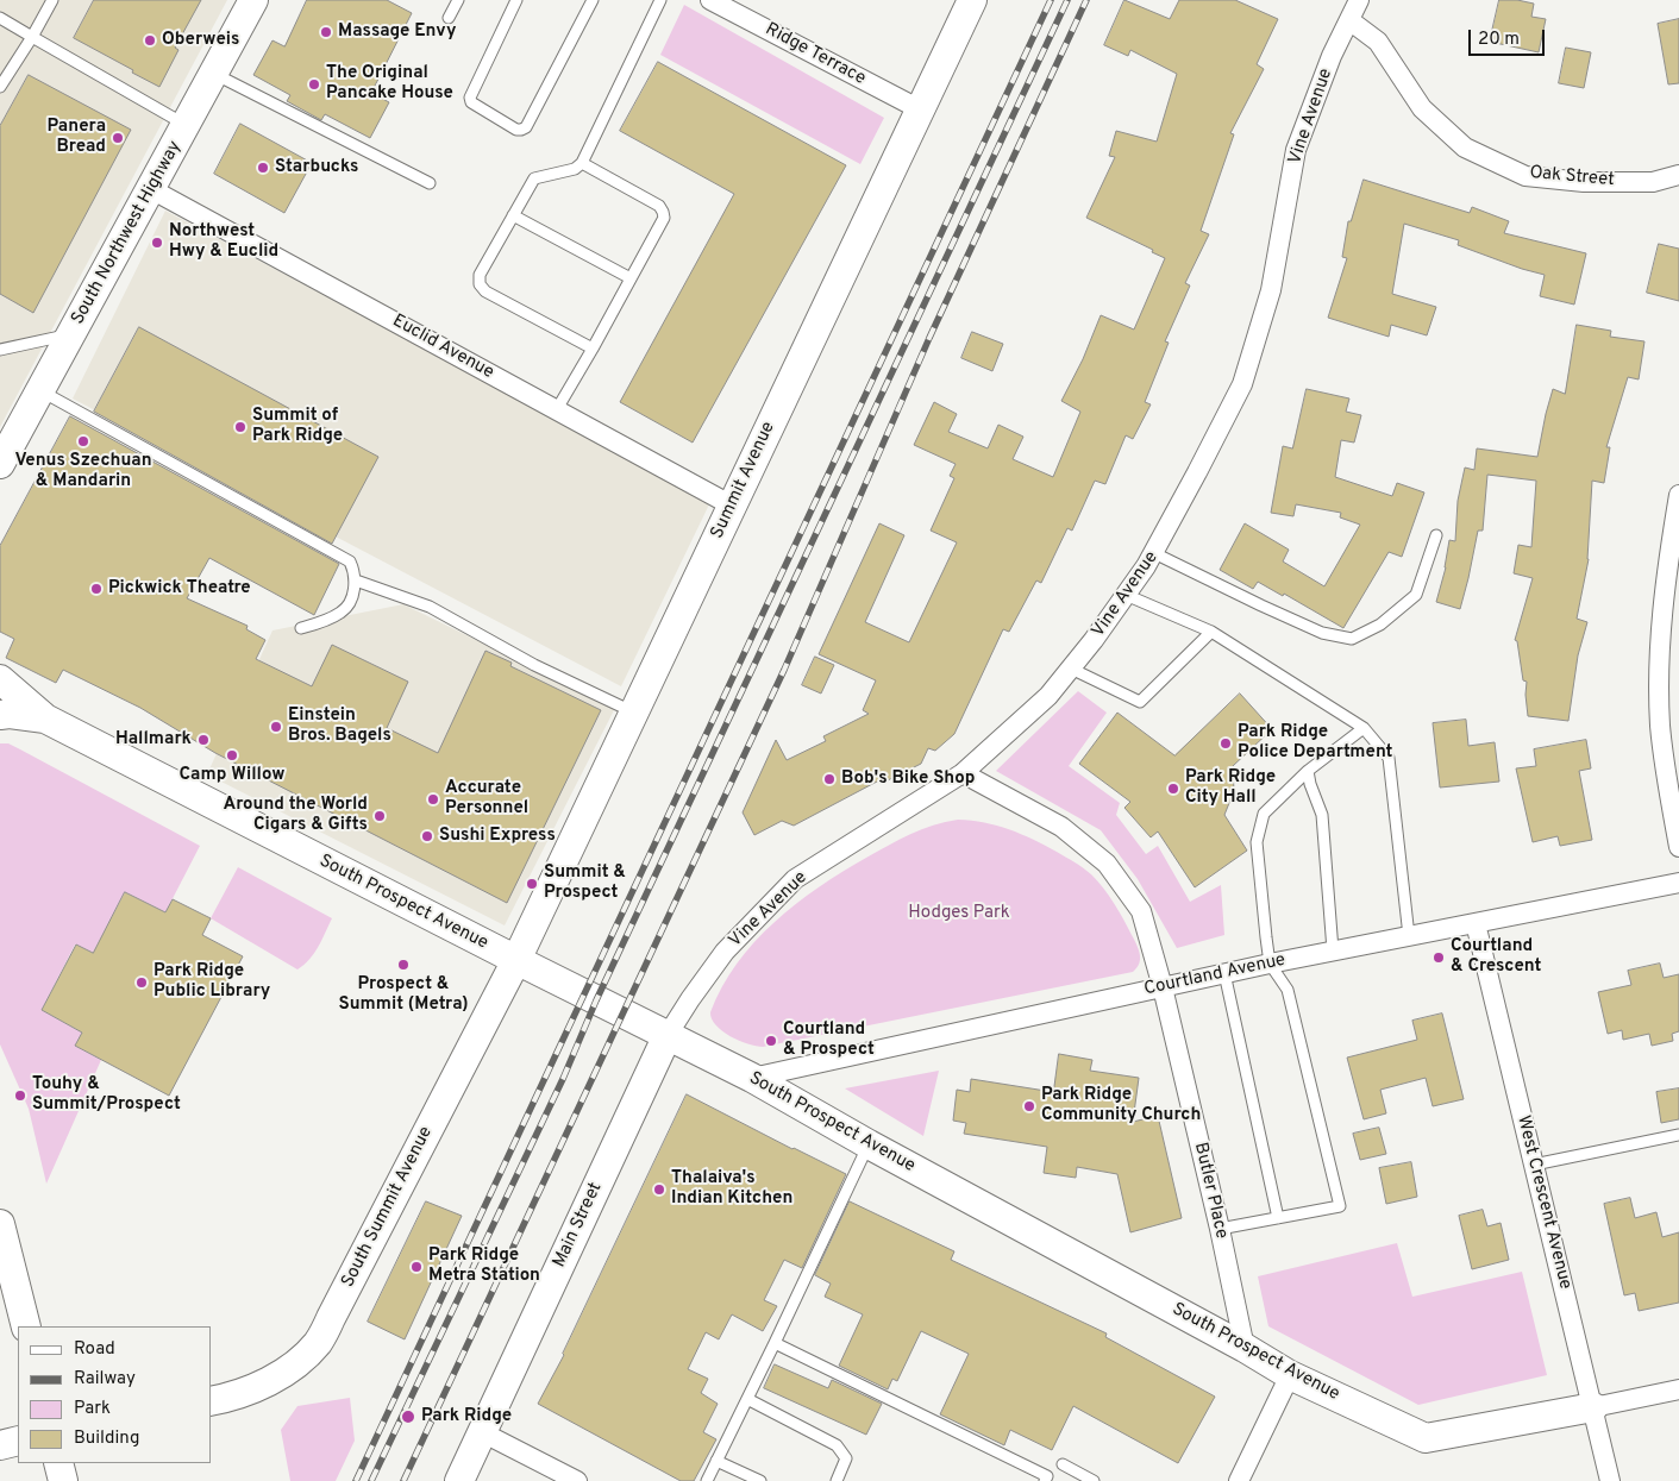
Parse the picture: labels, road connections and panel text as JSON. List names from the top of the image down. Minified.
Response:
{"streets":{"street":["Ridge Terrace","Vine Avenue","Oak Street","South Northwest Highway","Euclid Avenue","Summit Avenue","South Prospect Avenue","Courtland Avenue","Butler Place","West Crescent Avenue","South Summit Avenue","Main Street"]},"crossings":[["Ridge Terrace","Summit Avenue"],["Vine Avenue","Oak Street"],["Vine Avenue","South Prospect Avenue"],["Vine Avenue","Butler Place"],["Vine Avenue","Main Street"],["South Northwest Highway","Euclid Avenue"],["Euclid Avenue","Summit Avenue"],["Summit Avenue","South Prospect Avenue"],["Summit Avenue","South Summit Avenue"],["South Prospect Avenue","Courtland Avenue"],["South Prospect Avenue","Butler Place"],["South Prospect Avenue","West Crescent Avenue"],["South Prospect Avenue","South Summit Avenue"],["South Prospect Avenue","Main Street"],["Courtland Avenue","Butler Place"],["Courtland Avenue","West Crescent Avenue"]],"parks":["Hodges Park"],"places":["Massage Envy","Oberweis","The Original Pancake House","Panera Bread","Starbucks","Northwest Hwy & Euclid","Summit of Park Ridge","Venus Szechuan & Mandarin","Pickwick Theatre","Einstein Bros. Bagels","Hallmark","Park Ridge Police Department","Camp Willow","Bob's Bike Shop","Park Ridge City Hall","Accurate Personnel","Around the World Cigars & Gifts","Sushi Express","Summit & Prospect","Courtland & Crescent","Prospect & Summit (Metra)","Park Ridge Public Library","Courtland & Prospect","Touhy & Summit/Prospect","Park Ridge Community Church","Thalaiva's Indian Kitchen","Park Ridge Metra Station","Park Ridge"],"legend":["Road","Railway","Park","Building"],"scale_bar":"20 m"}
